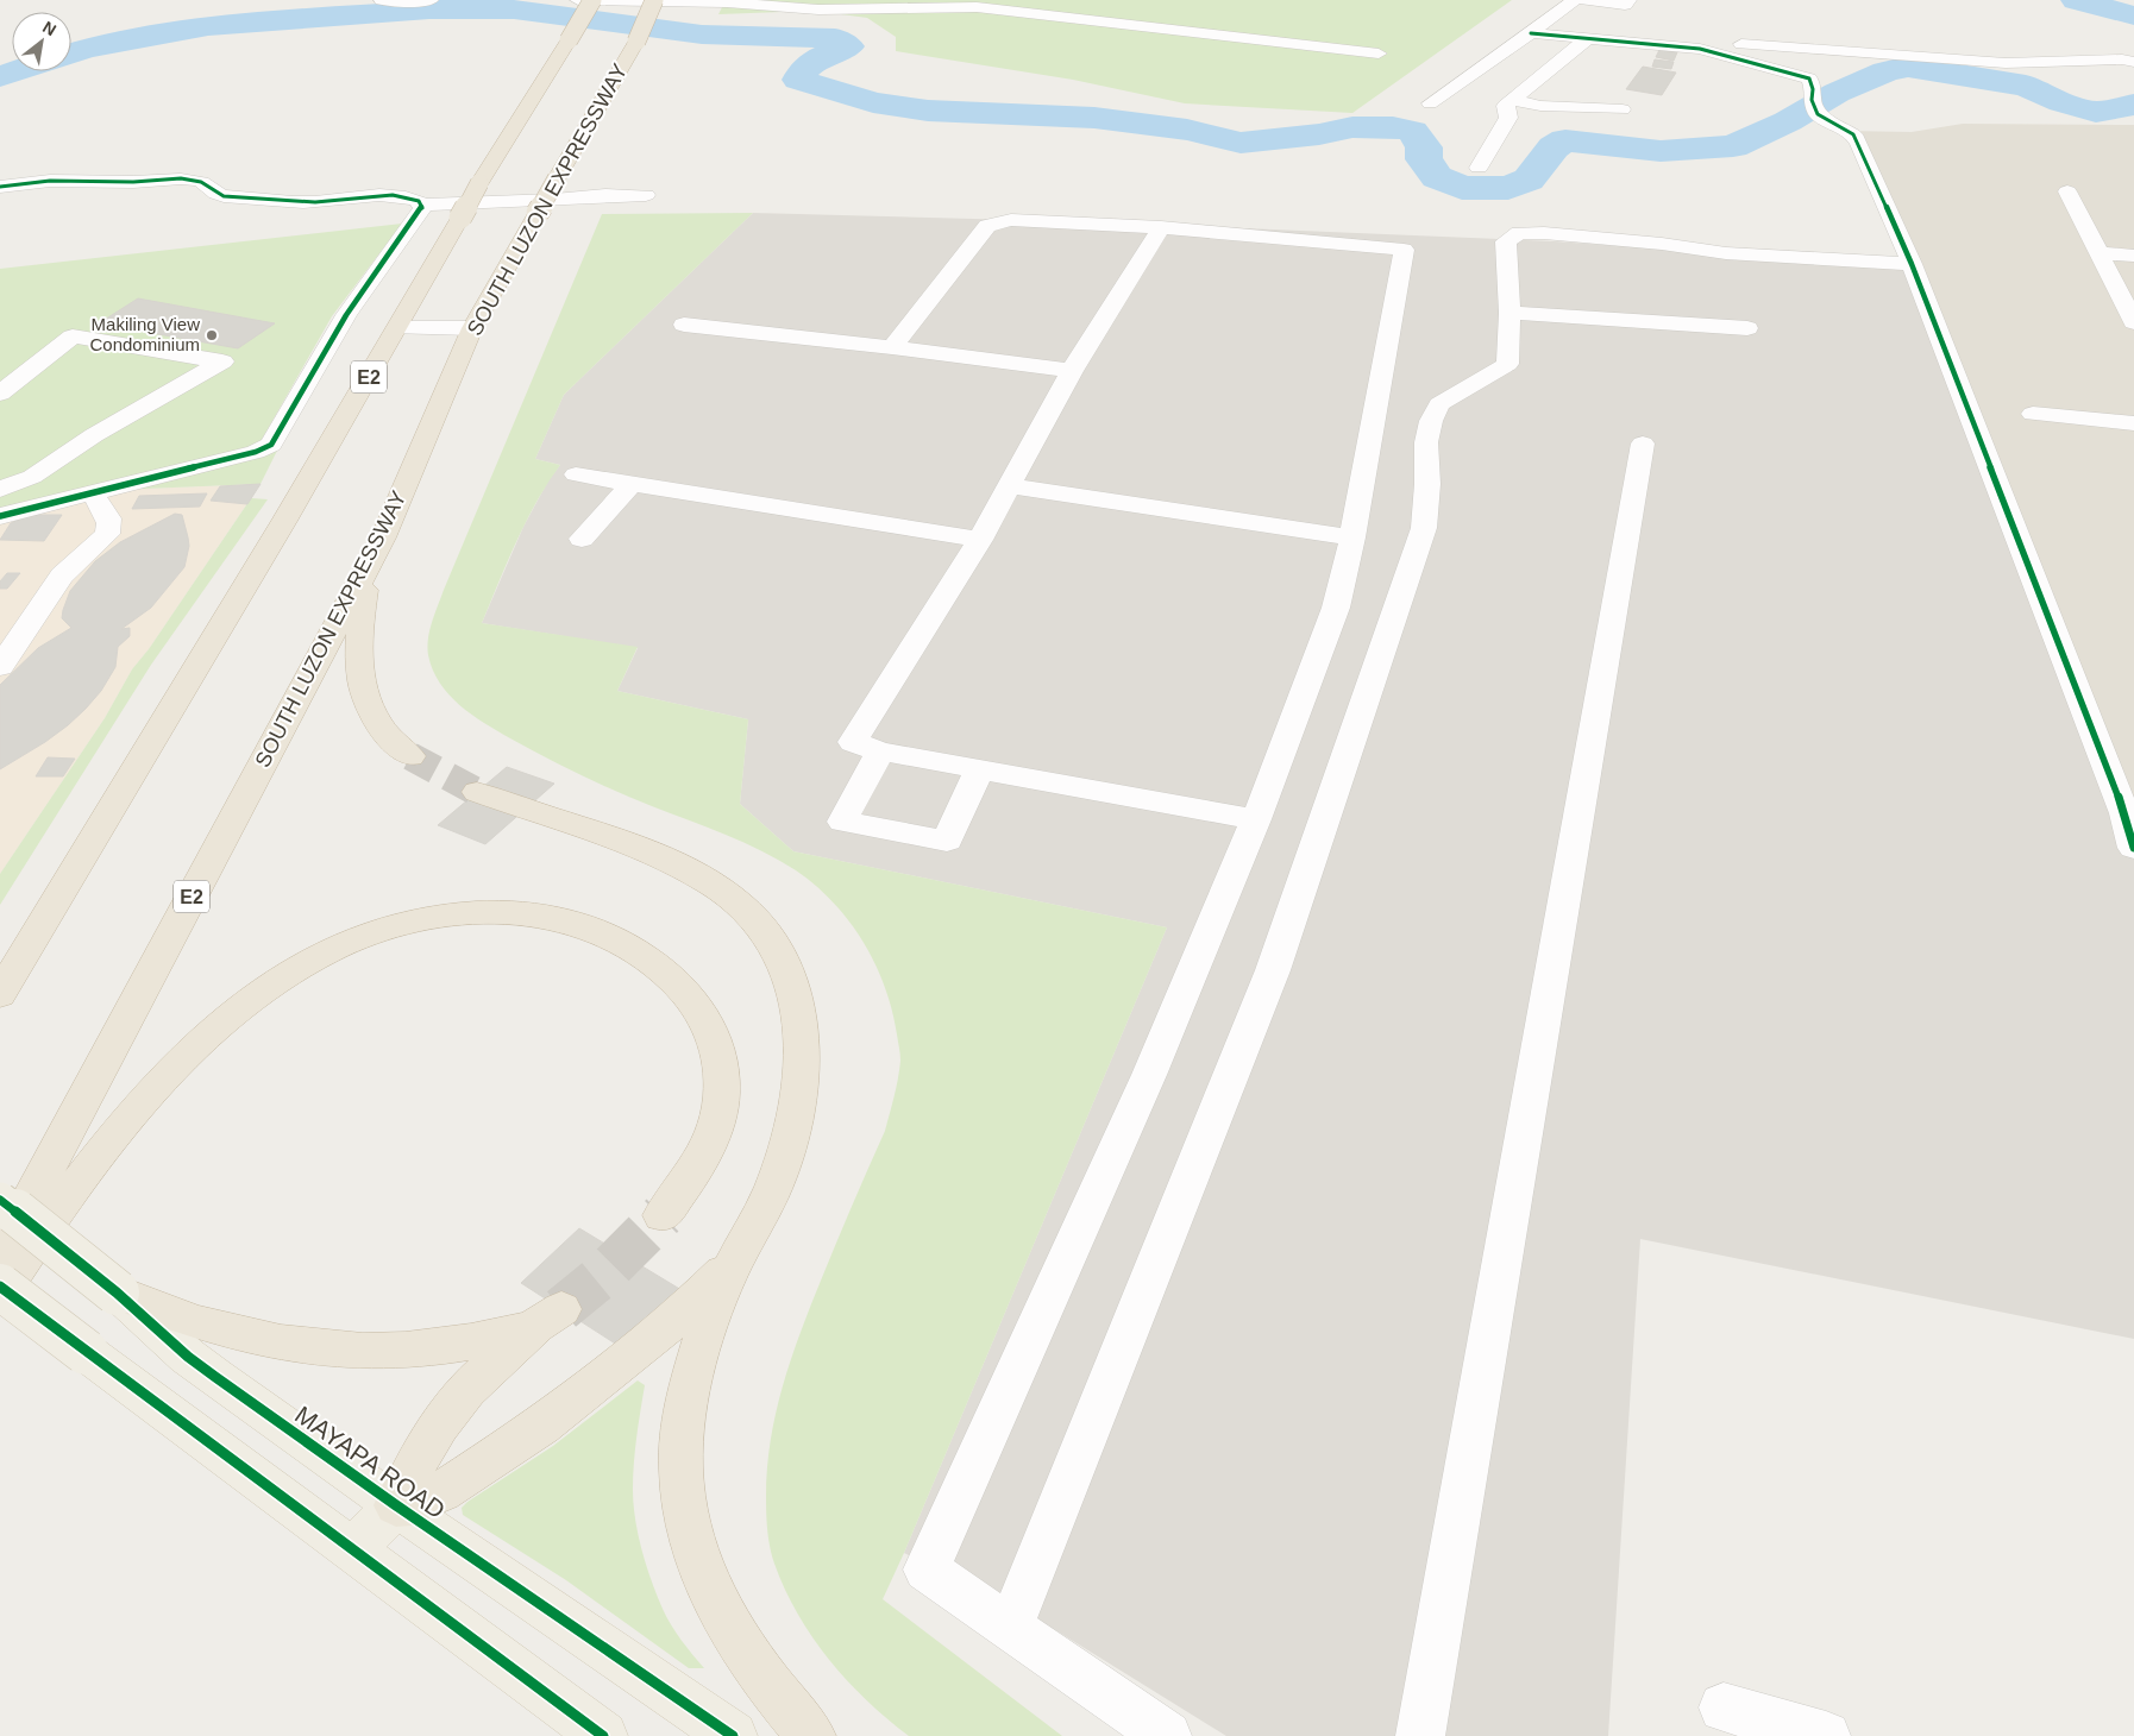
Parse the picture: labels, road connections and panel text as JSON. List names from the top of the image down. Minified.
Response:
{"streets":{"highway":["SOUTH LUZON EXPRESSWAY","E2"],"main road":["MAYAPA ROAD"]},"places":["Makiling View Condominium"],"north":"top right"}
